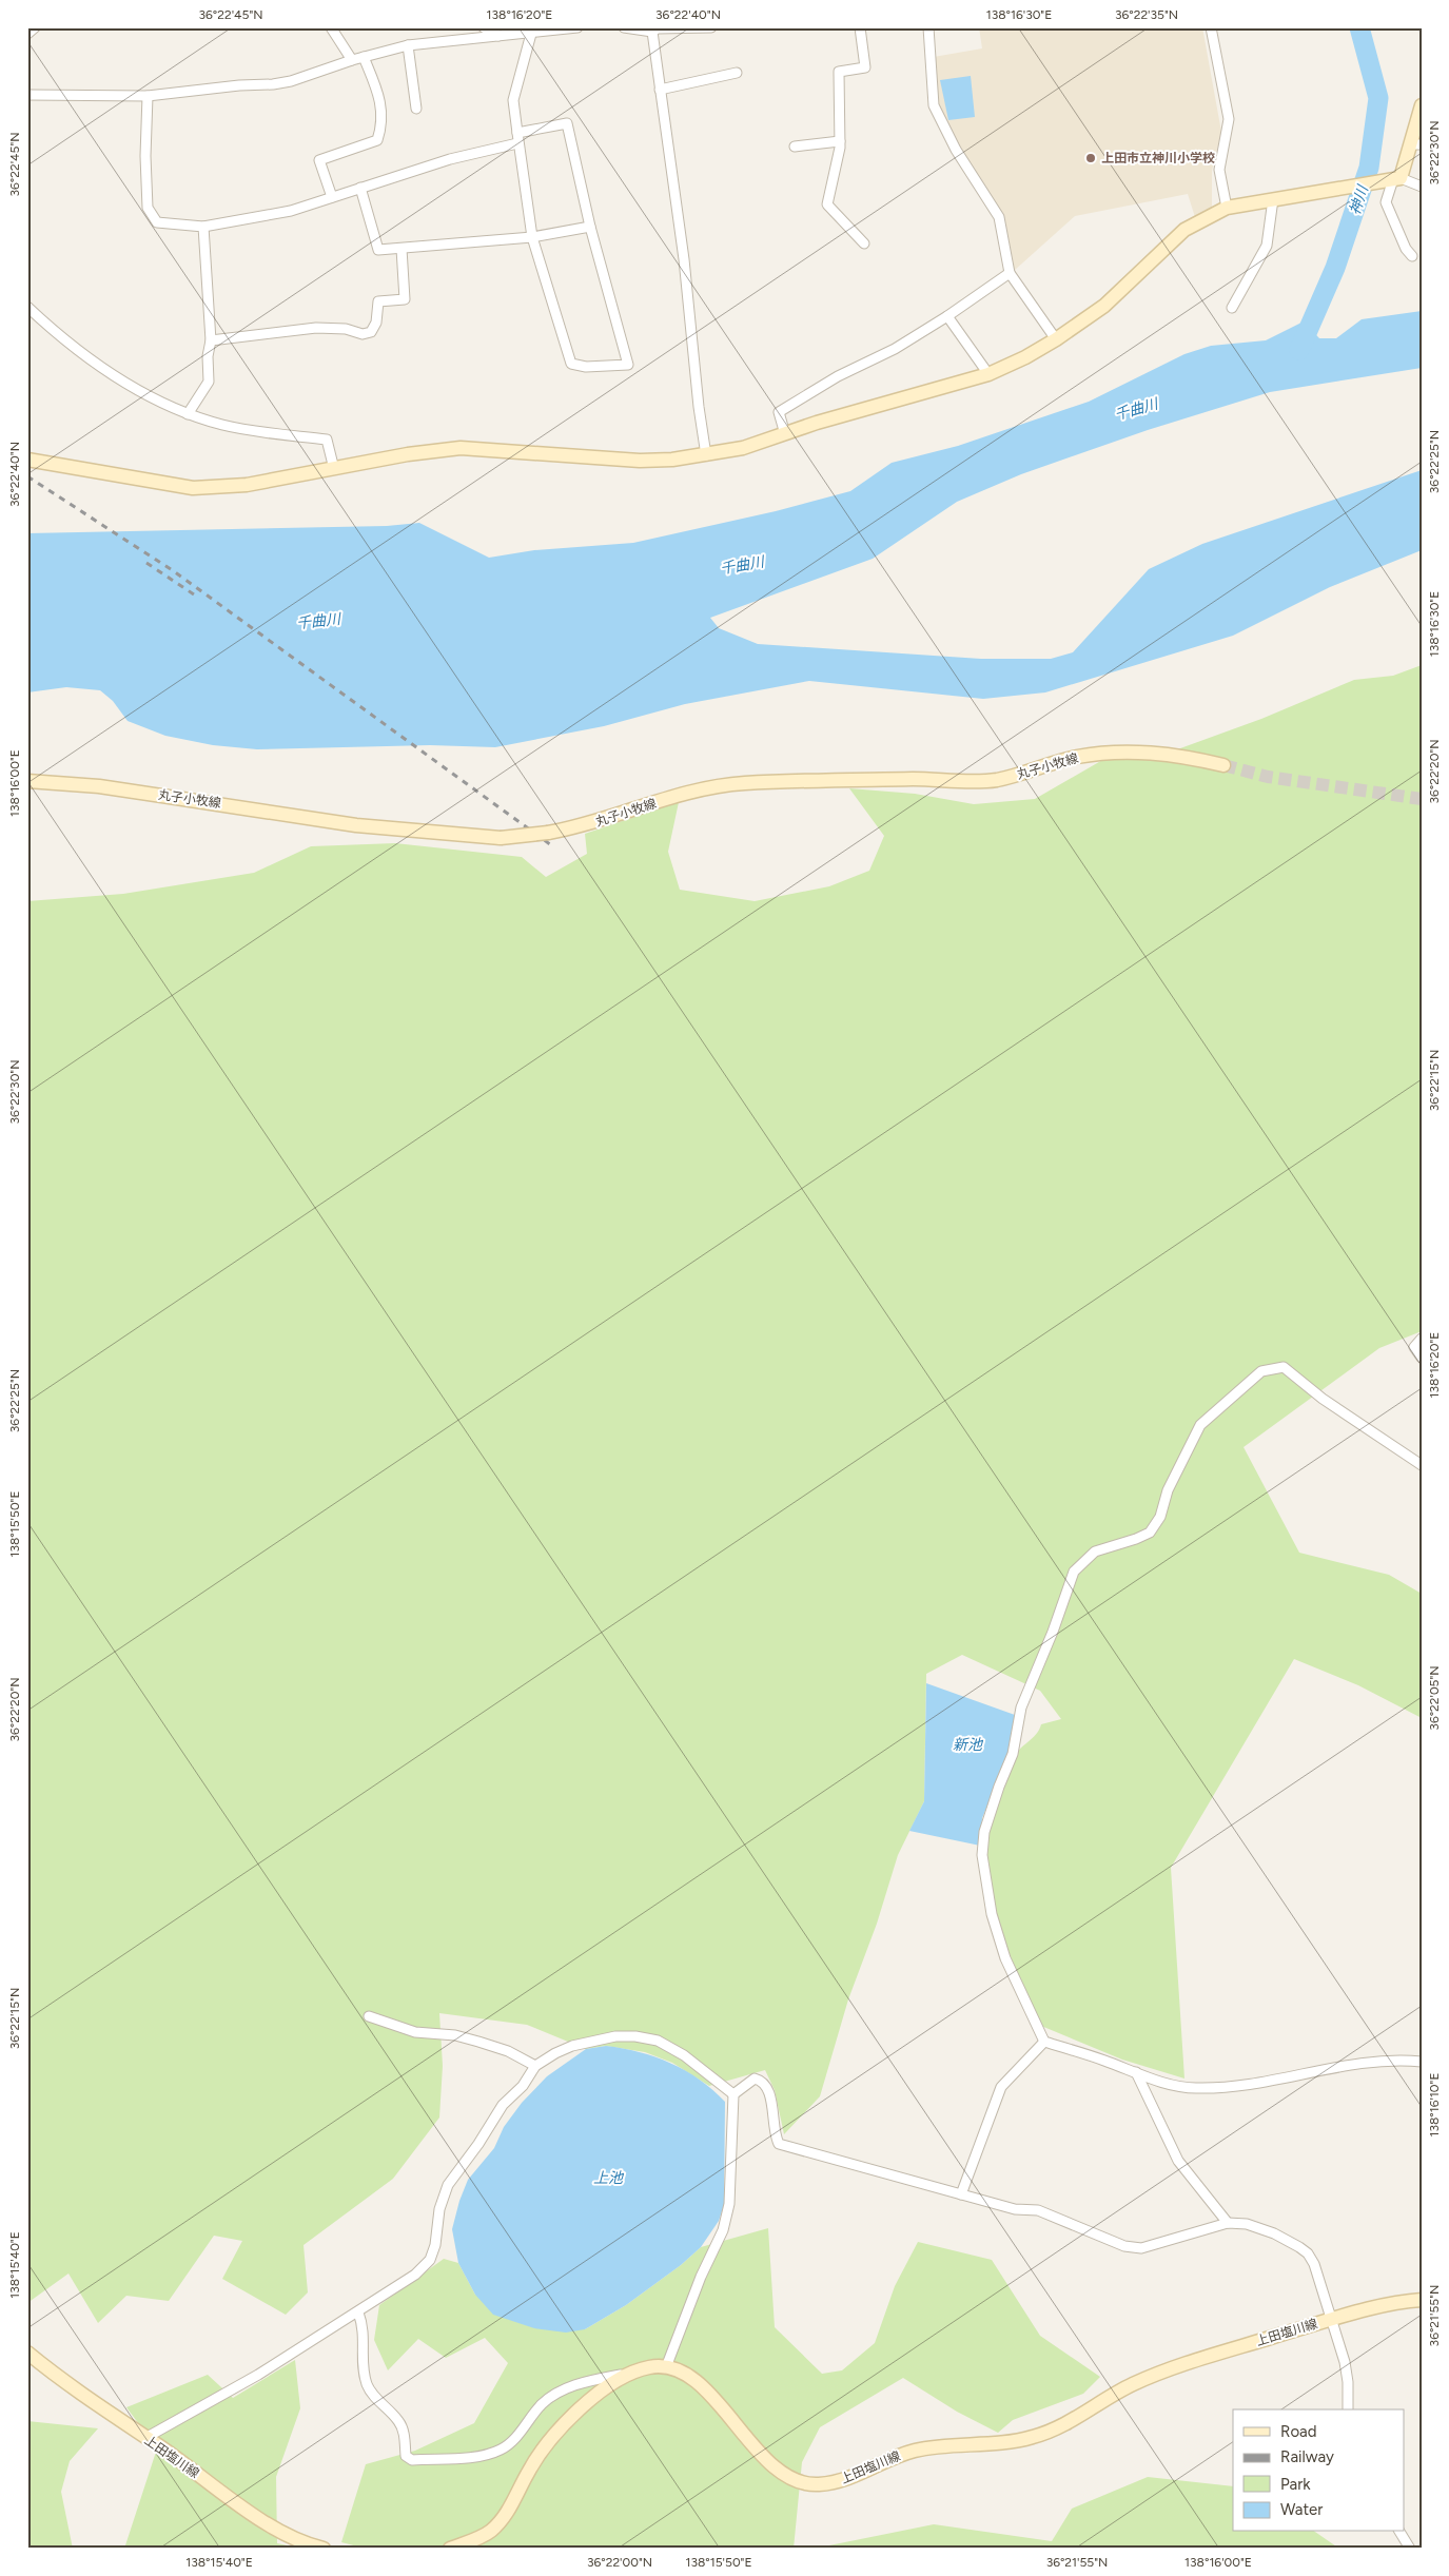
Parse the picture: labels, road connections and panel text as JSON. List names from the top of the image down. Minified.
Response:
{"streets":{"street":["丸子小牧線","上田塩川線"]},"water":["神川","千曲川","新池","上池"],"places":["上田市立神川小学校"],"legend":["Road","Railway","Park","Water"],"coordinates":["36°22'45\"N","138°16'20\"E","36°22'40\"N","138°16'30\"E","36°22'35\"N","36°22'30\"N","36°22'25\"N","36°22'20\"N","138°16'00\"E","36°22'15\"N","138°15'50\"E","36°22'05\"N","138°16'10\"E","138°15'40\"E","36°21'55\"N","36°22'00\"N"]}
